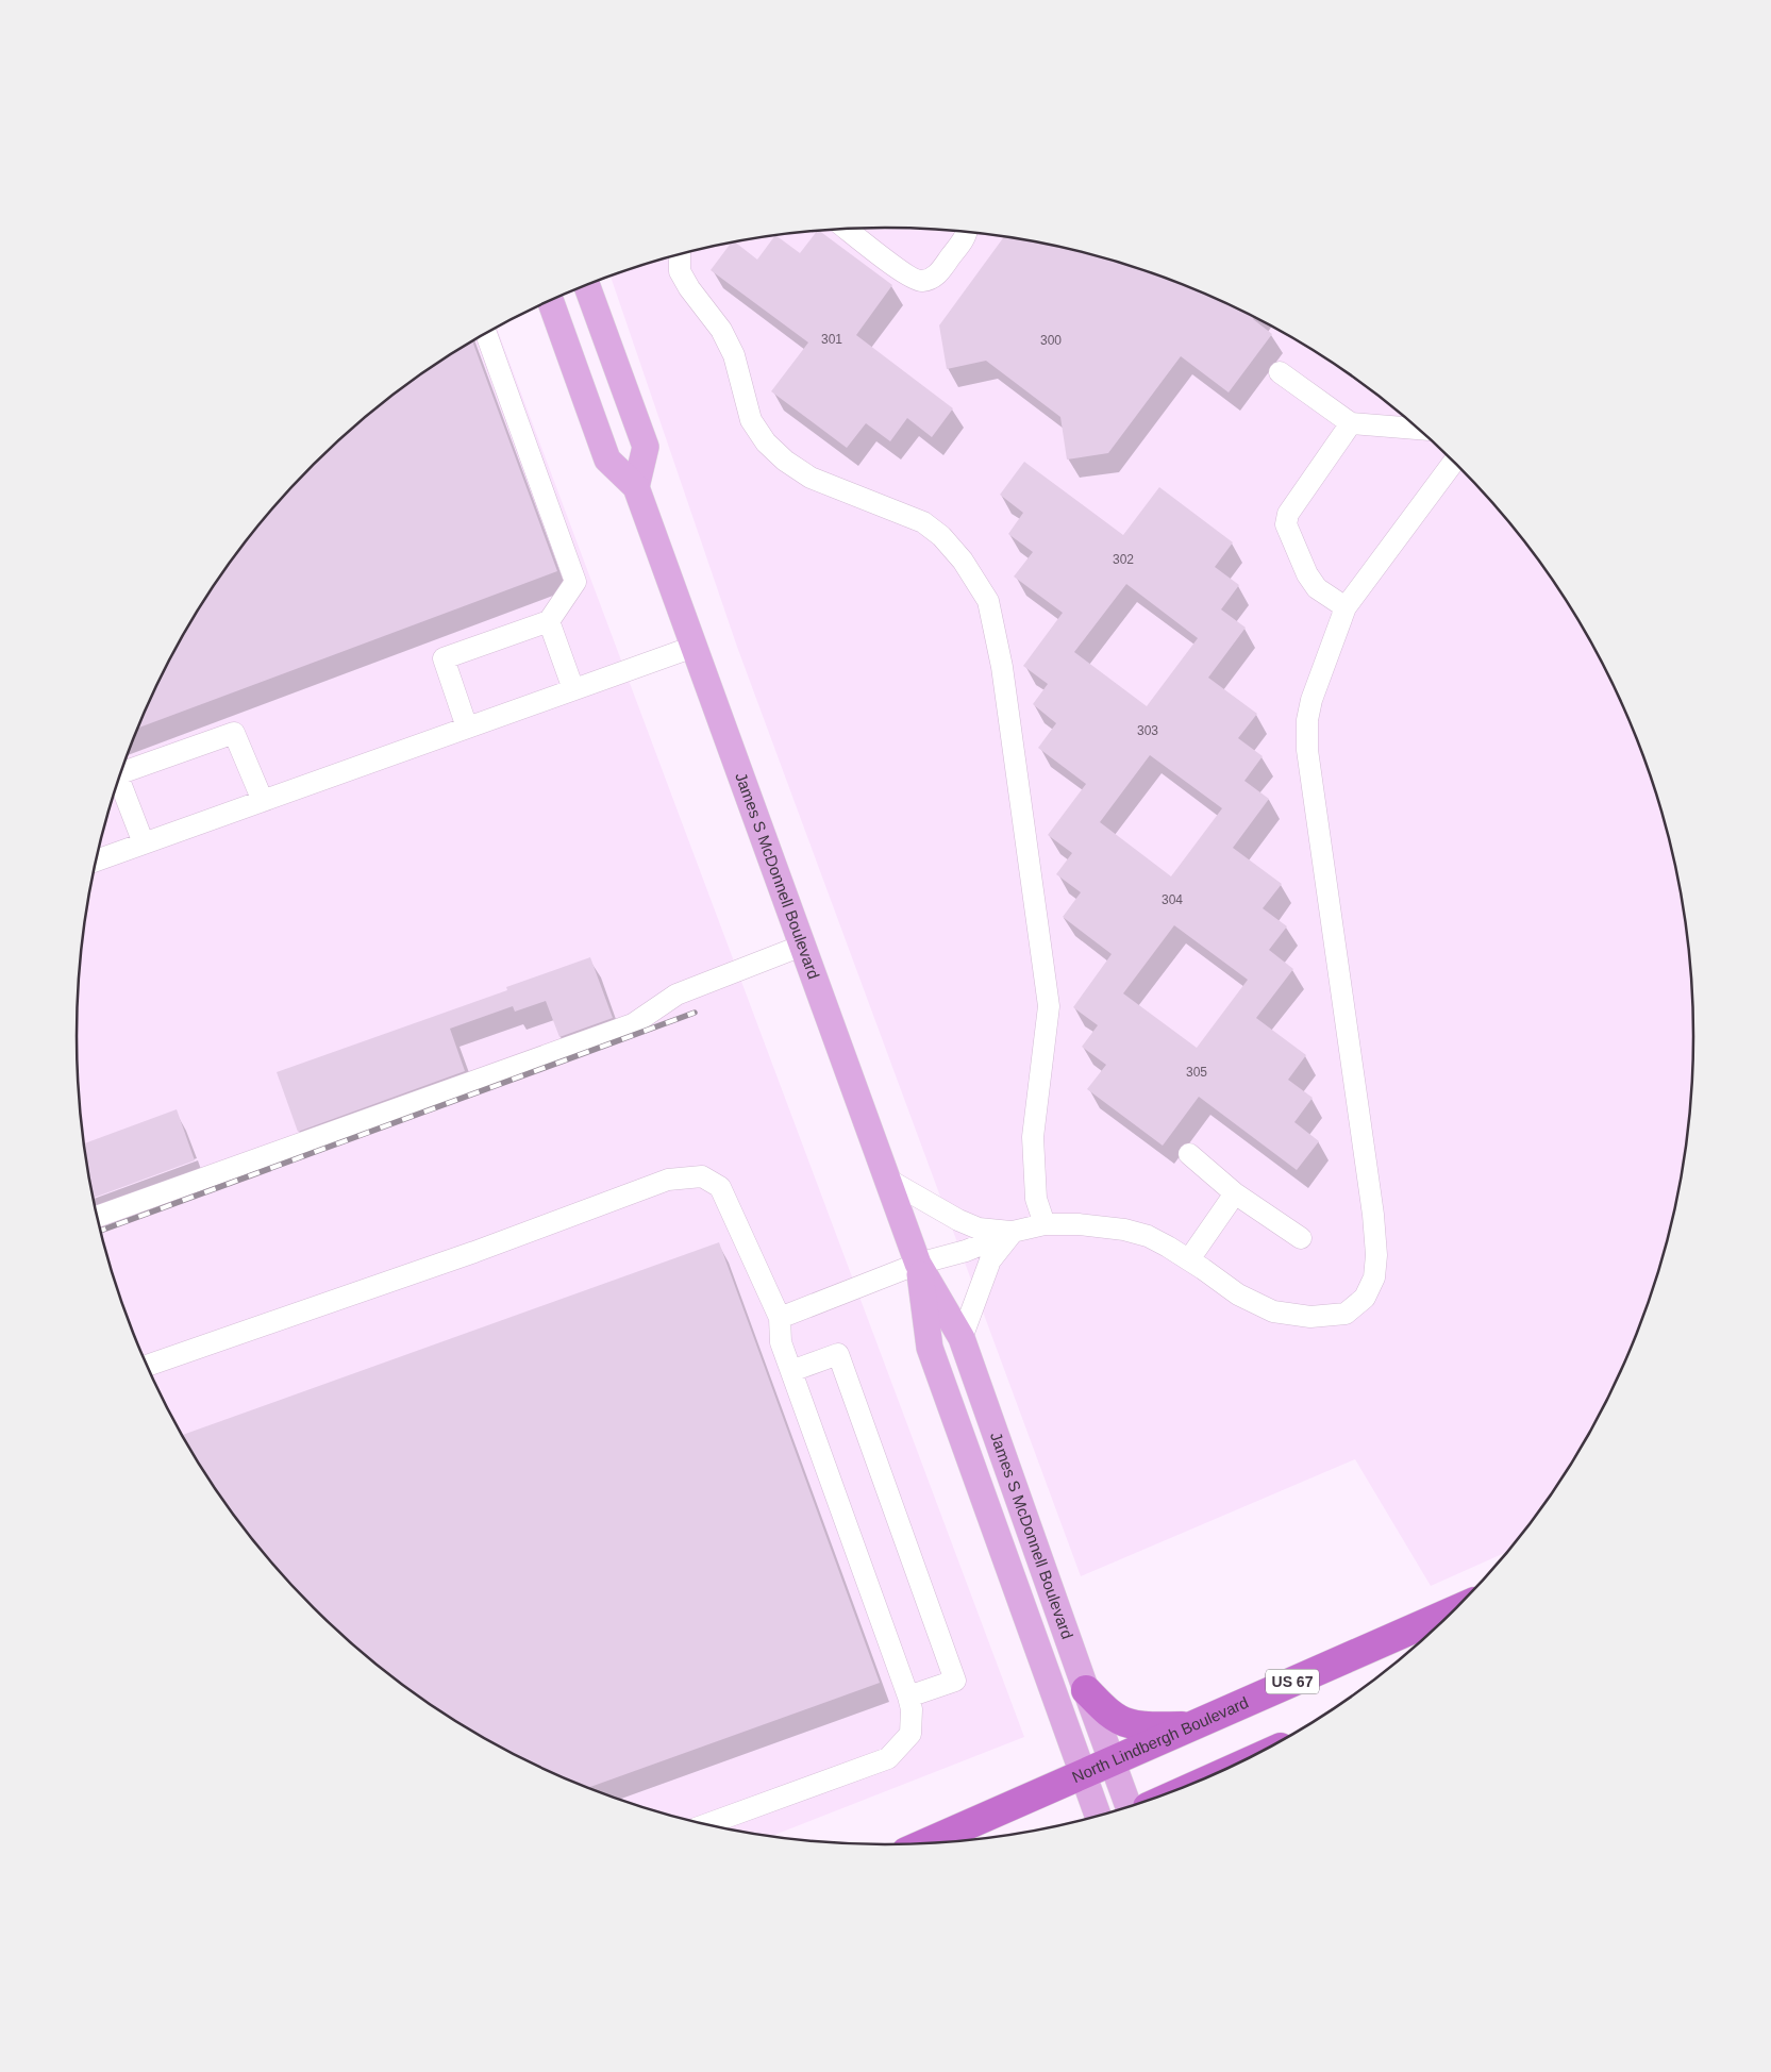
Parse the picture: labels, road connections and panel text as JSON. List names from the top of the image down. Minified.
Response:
{"streets":{"highway":["US 67","North Lindbergh Boulevard"],"main road":["James S McDonnell Boulevard"]},"crossings":[["James S McDonnell Boulevard","North Lindbergh Boulevard"]],"house_numbers":["301","300","302","303","304","305"]}
